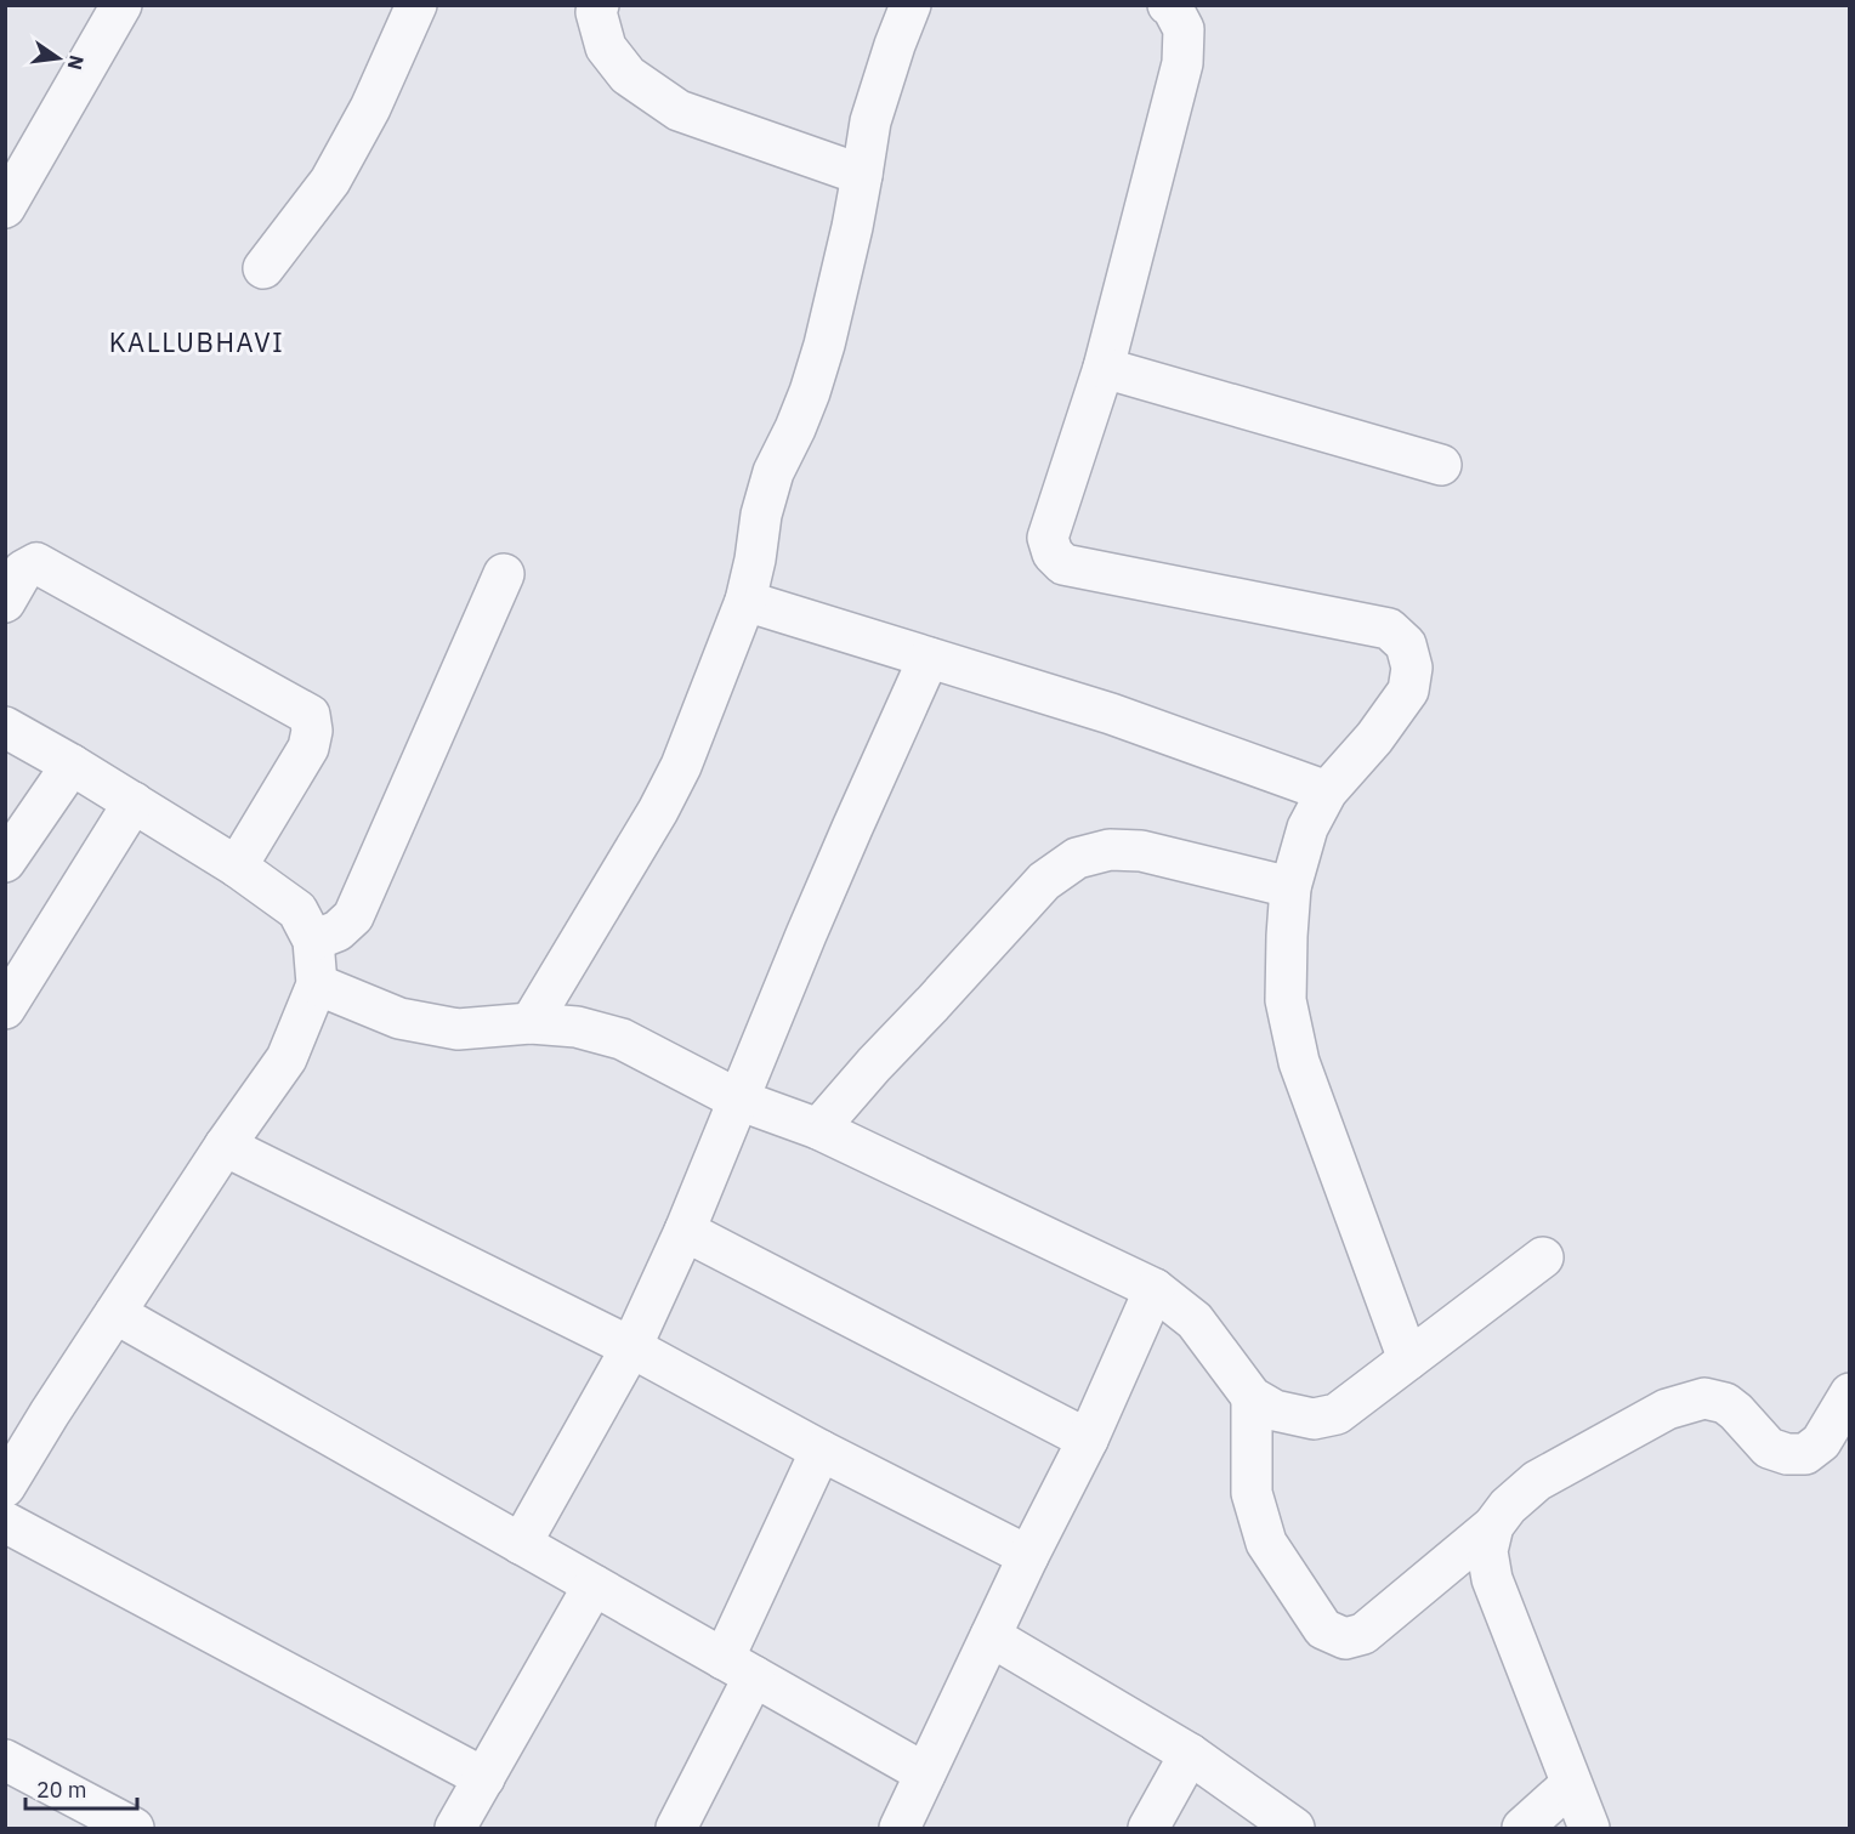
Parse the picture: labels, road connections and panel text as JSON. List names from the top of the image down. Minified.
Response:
{"districts":["KALLUBHAVI"],"scale_bar":"20 m","north":"right"}
